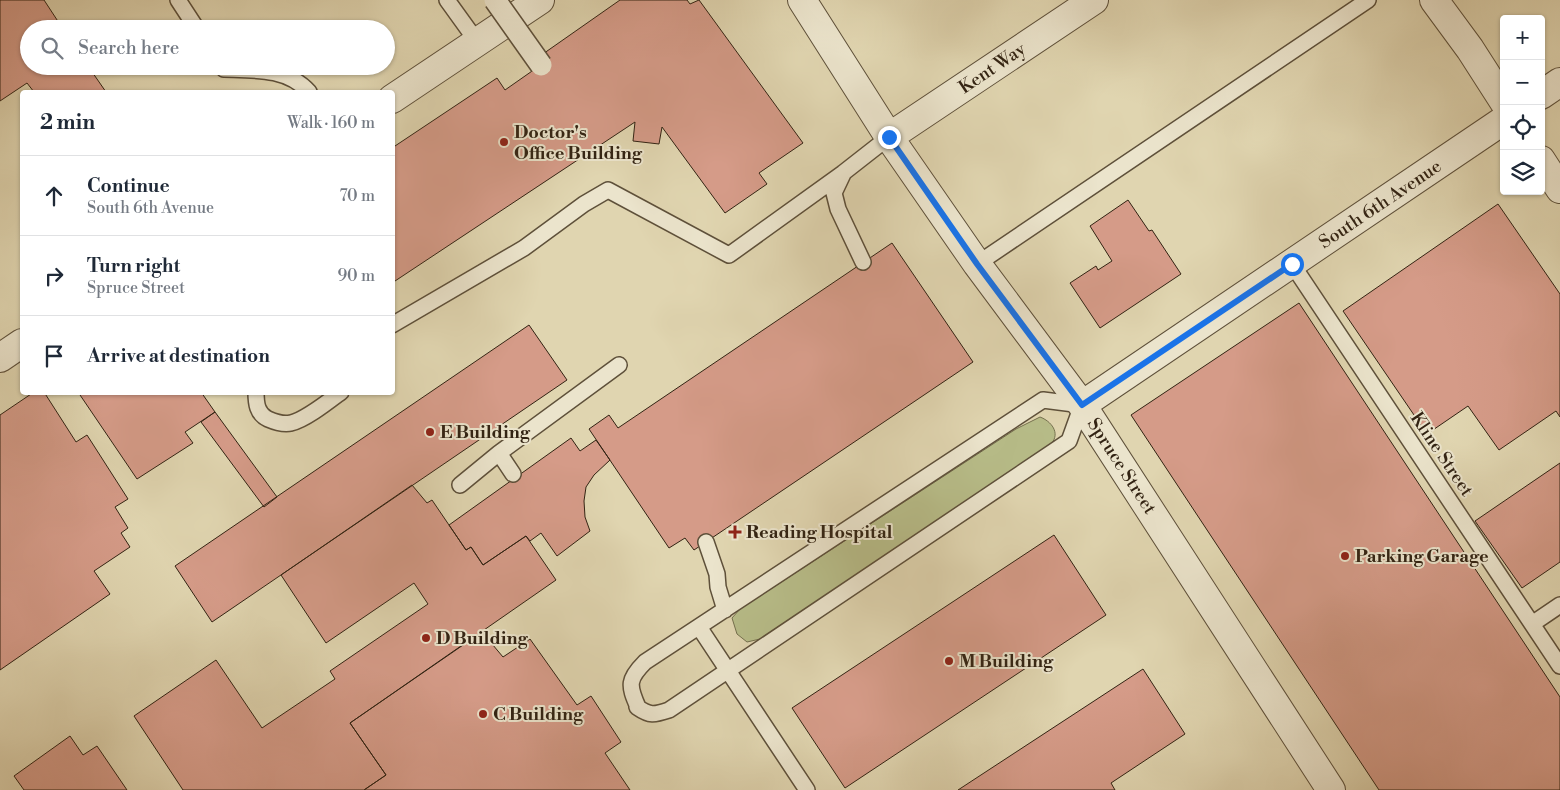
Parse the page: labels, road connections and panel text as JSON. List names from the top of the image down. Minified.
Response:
{"streets":{"street":["Kent Way","South 6th Avenue","Spruce Street"],"lane":["Kline Street"]},"crossings":[["Kent Way","Spruce Street"],["South 6th Avenue","Kline Street"],["South 6th Avenue","Spruce Street"]],"places":{"other":["Doctor's Office Building","E Building","Parking Garage","D Building","M Building","C Building"],"health":["Reading Hospital"]},"page":{"map_buttons":["+","−"],"search":"Search here","heading":["2 min","Walk · 160 m"],"list":[["Continue","South 6th Avenue","70 m"],["Turn right","Spruce Street","90 m"],"Arrive at destination"]}}
